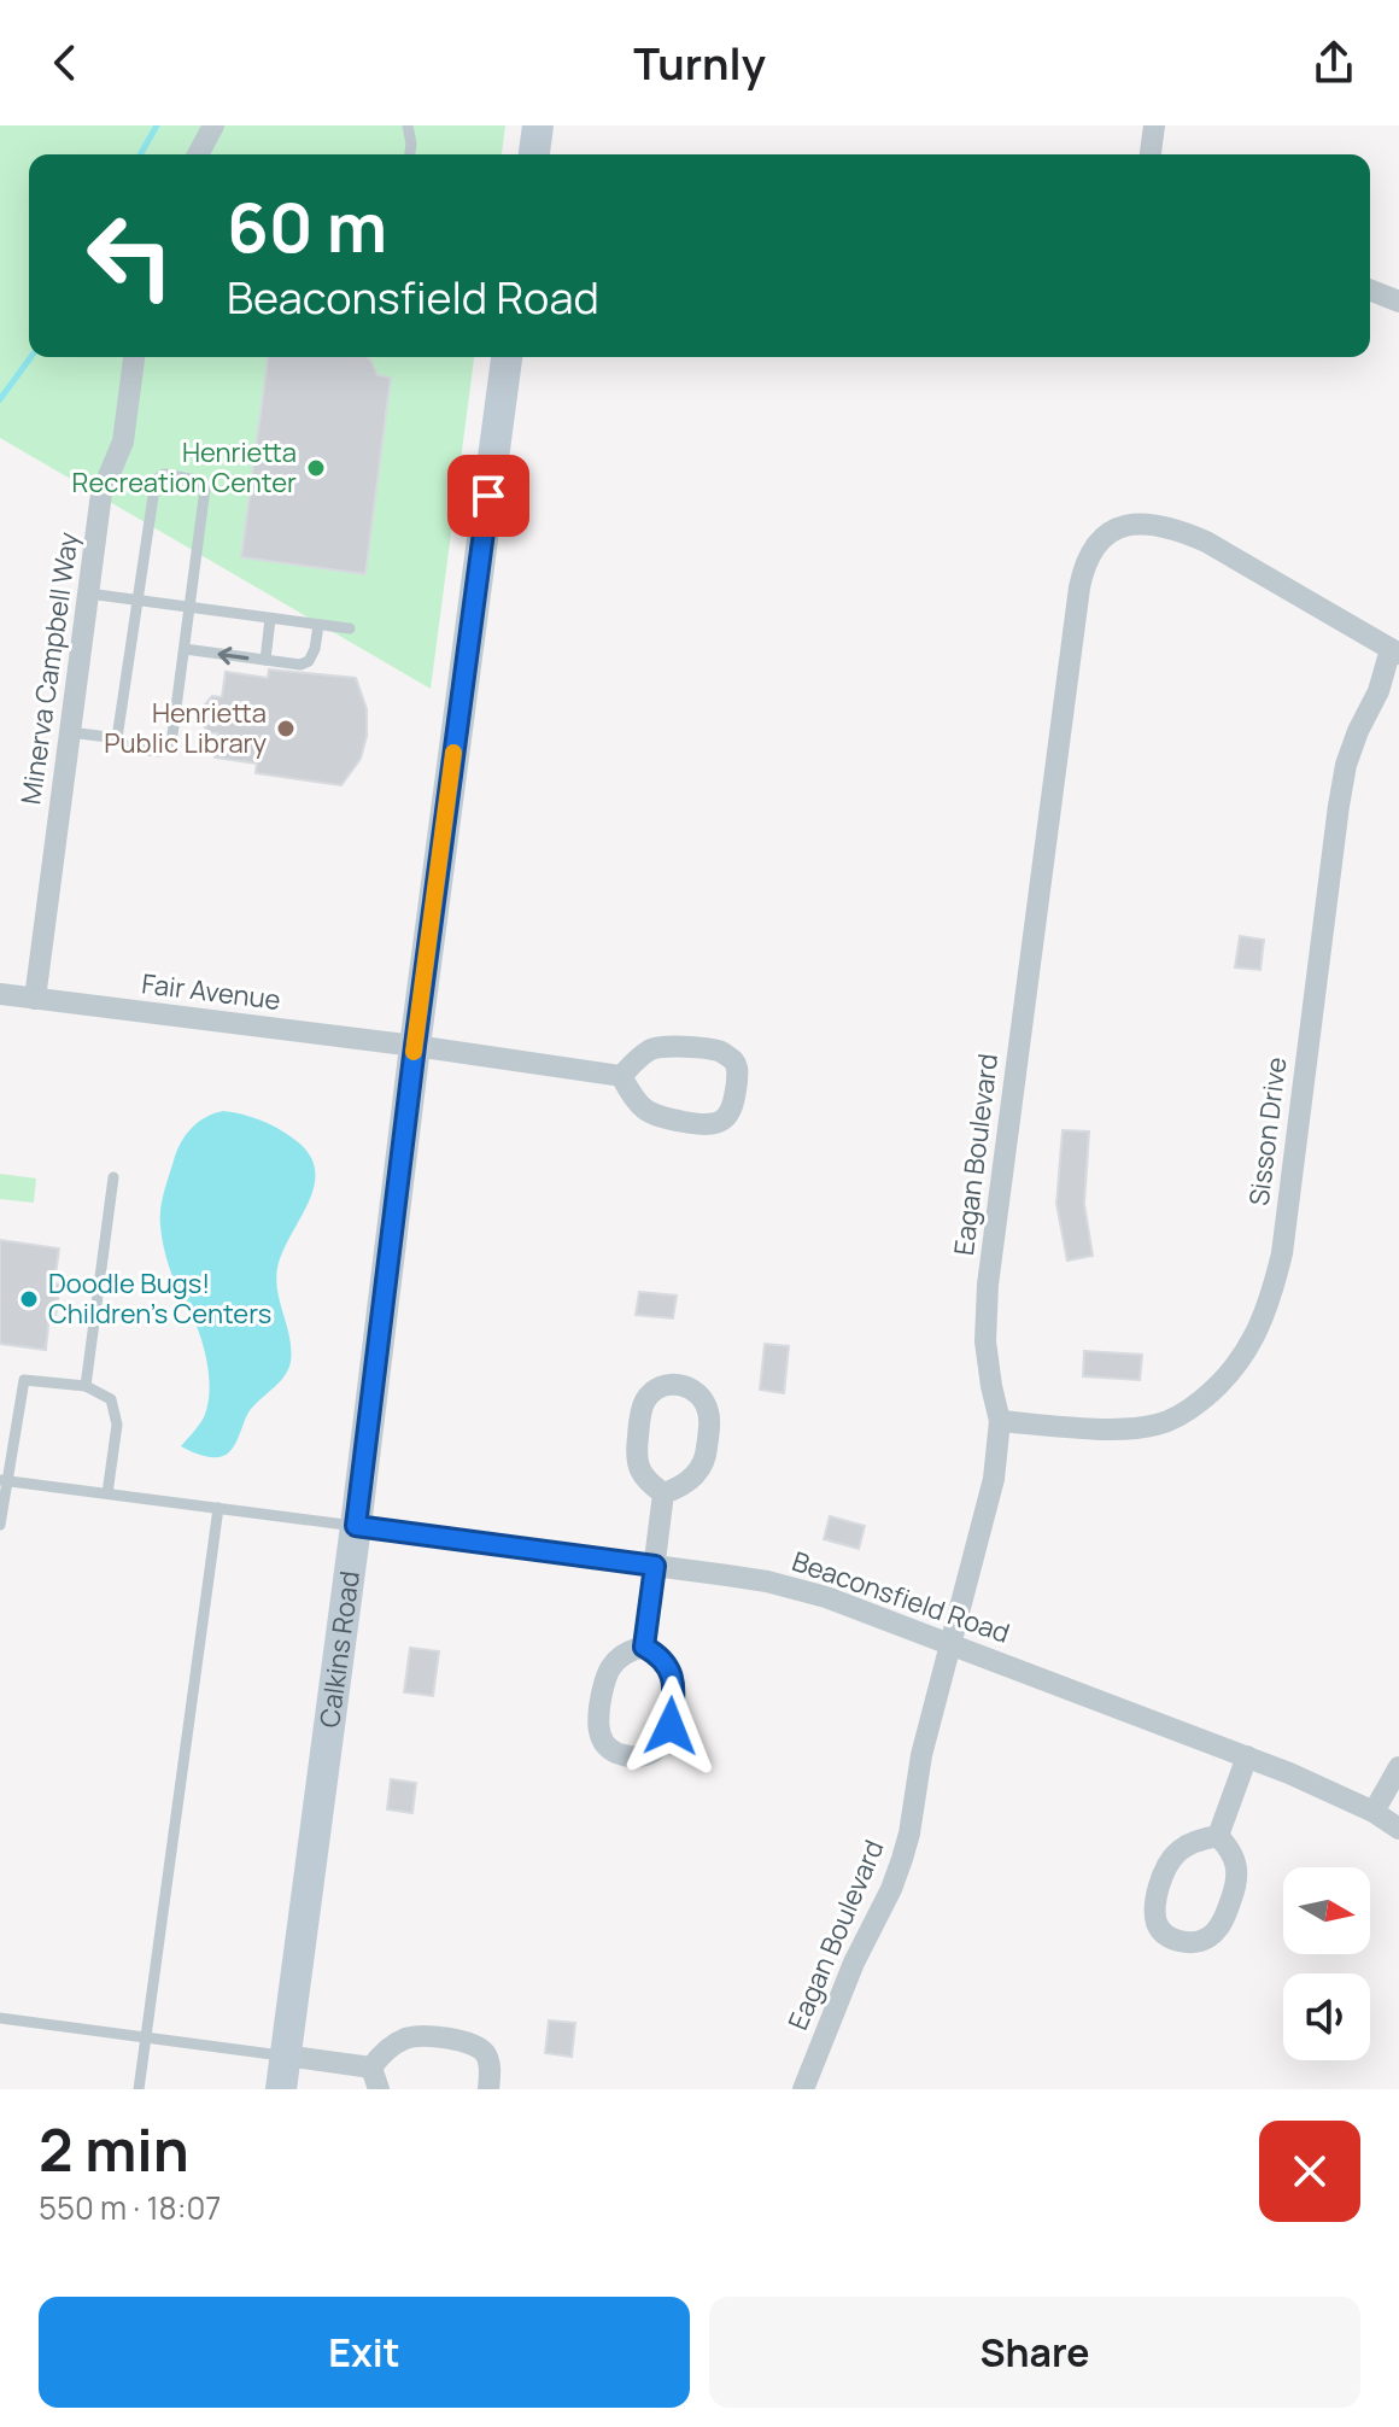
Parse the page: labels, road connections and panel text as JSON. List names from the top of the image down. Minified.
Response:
{"streets":{"main road":["Calkins Road"],"street":["Minerva Campbell Way","Fair Avenue","Sisson Drive","Eagan Boulevard","Beaconsfield Road"]},"crossings":[["Minerva Campbell Way","Fair Avenue"],["Fair Avenue","Calkins Road"],["Sisson Drive","Eagan Boulevard"],["Eagan Boulevard","Beaconsfield Road"],["Beaconsfield Road","Calkins Road"]],"places":["Henrietta Recreation Center","Henrietta Public Library","Doodle Bugs! Children's Centers"],"north":"right","page":{"header":"Turnly","turn":["60 m","Beaconsfield Road"],"heading":["2 min","550 m · 18:07"],"buttons":["Exit","Share"]}}
